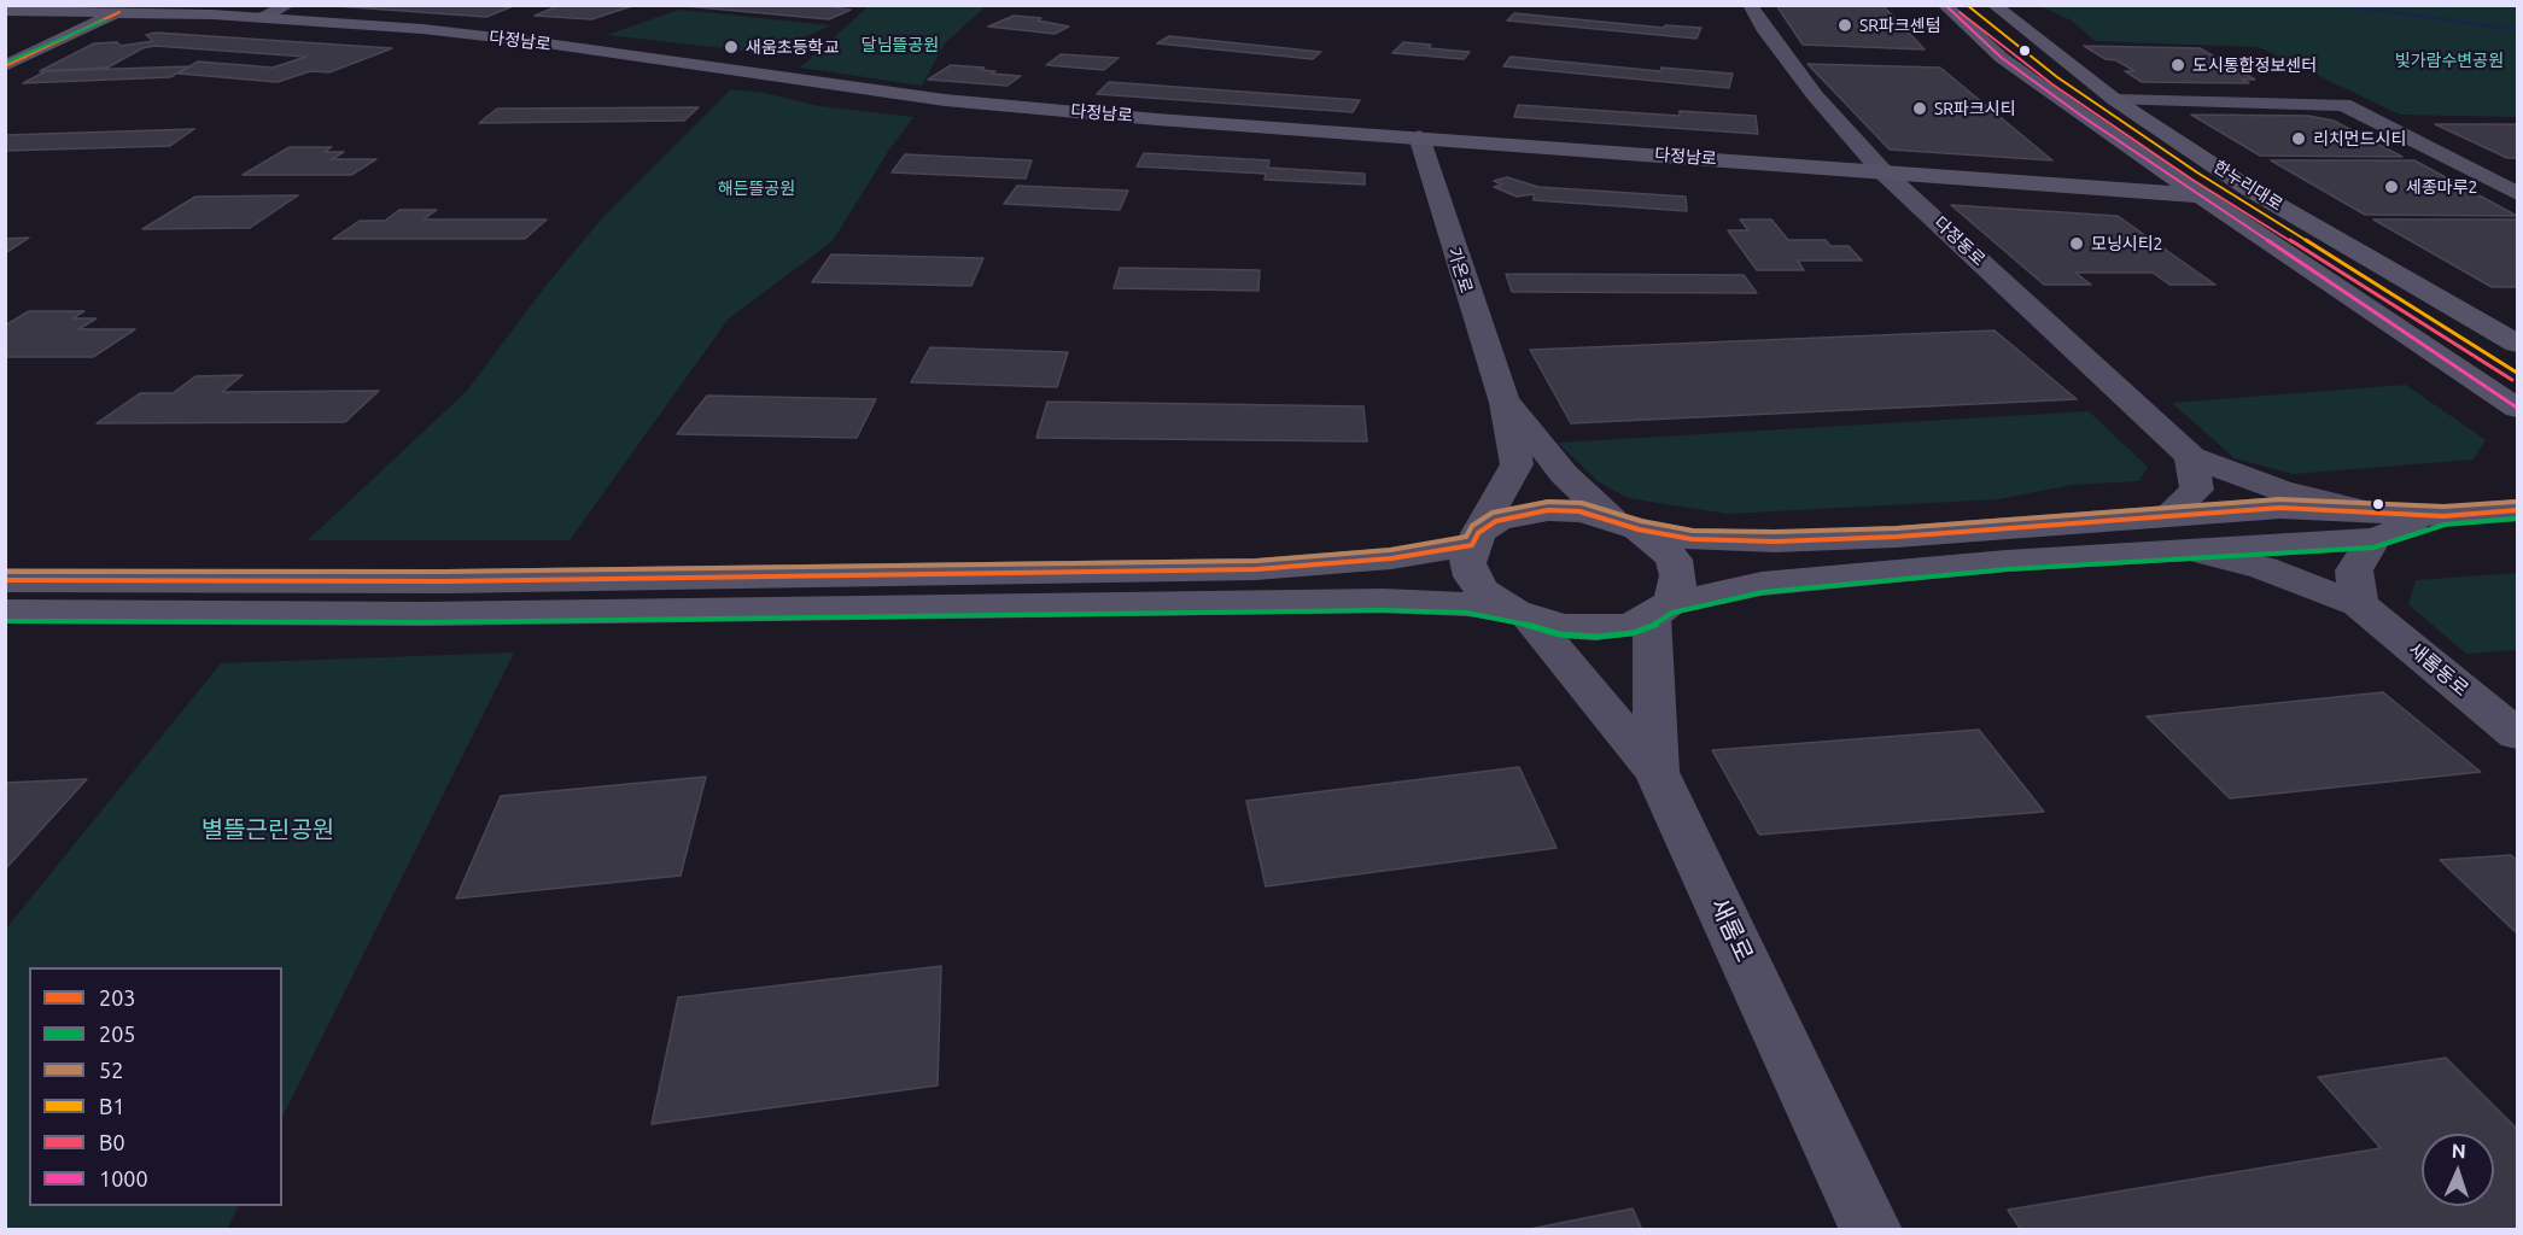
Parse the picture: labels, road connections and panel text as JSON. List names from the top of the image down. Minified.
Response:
{"streets":{"street":["다정남로","한누리대로","다정동로","가온로","새롬동로","새롬로"]},"crossings":[["다정남로","한누리대로"],["다정남로","다정동로"],["다정남로","가온로"],["가온로","새롬로"]],"parks":["달님뜰공원","빛가람수변공원","해든뜰공원","별뜰근린공원"],"places":["SR파크센텀","새움초등학교","도시통합정보센터","SR파크시티","리치먼드시티","세종마루2","모닝시티2"],"lines":["transit line B1","transit line 1000","transit line 203","transit line B0","transit line 205","transit line 52"],"legend":["203","205","52","B1","B0","1000"],"north":"top"}
